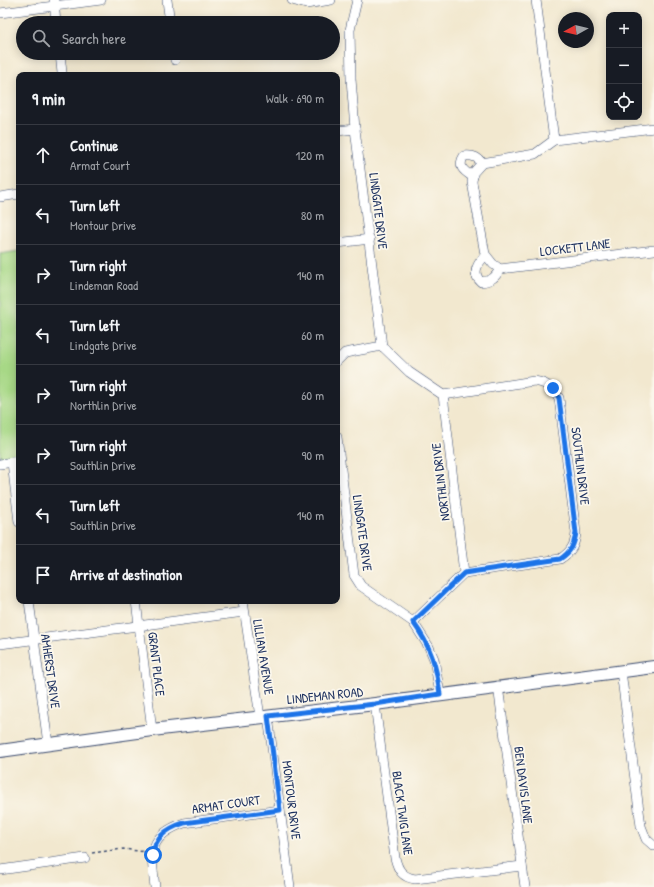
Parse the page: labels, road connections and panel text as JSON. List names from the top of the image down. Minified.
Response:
{"streets":{"street":["LINDGATE DRIVE","LOCKETT LANE","SOUTHLIN DRIVE","NORTHLIN DRIVE","LILLIAN AVENUE","GRANT PLACE","AMHERST DRIVE","LINDEMAN ROAD","BEN DAVIS LANE","MONTOUR DRIVE","ARMAT COURT","BLACK TWIG LANE"]},"crossings":[["LINDGATE DRIVE","LINDEMAN ROAD"],["SOUTHLIN DRIVE","NORTHLIN DRIVE"],["LILLIAN AVENUE","LINDEMAN ROAD"],["LILLIAN AVENUE","MONTOUR DRIVE"],["GRANT PLACE","LINDEMAN ROAD"],["AMHERST DRIVE","LINDEMAN ROAD"],["LINDEMAN ROAD","BEN DAVIS LANE"],["LINDEMAN ROAD","MONTOUR DRIVE"],["LINDEMAN ROAD","BLACK TWIG LANE"],["BEN DAVIS LANE","BLACK TWIG LANE"],["MONTOUR DRIVE","ARMAT COURT"]],"north":"left","page":{"map_buttons":["+","−"],"search":"Search here","heading":["9 min","Walk · 690 m"],"list":[["Continue","Armat Court","120 m"],["Turn left","Montour Drive","80 m"],["Turn right","Lindeman Road","140 m"],["Turn left","Lindgate Drive","60 m"],["Turn right","Northlin Drive","60 m"],["Turn right","Southlin Drive","90 m"],["Turn left","Southlin Drive","140 m"],"Arrive at destination"]}}
